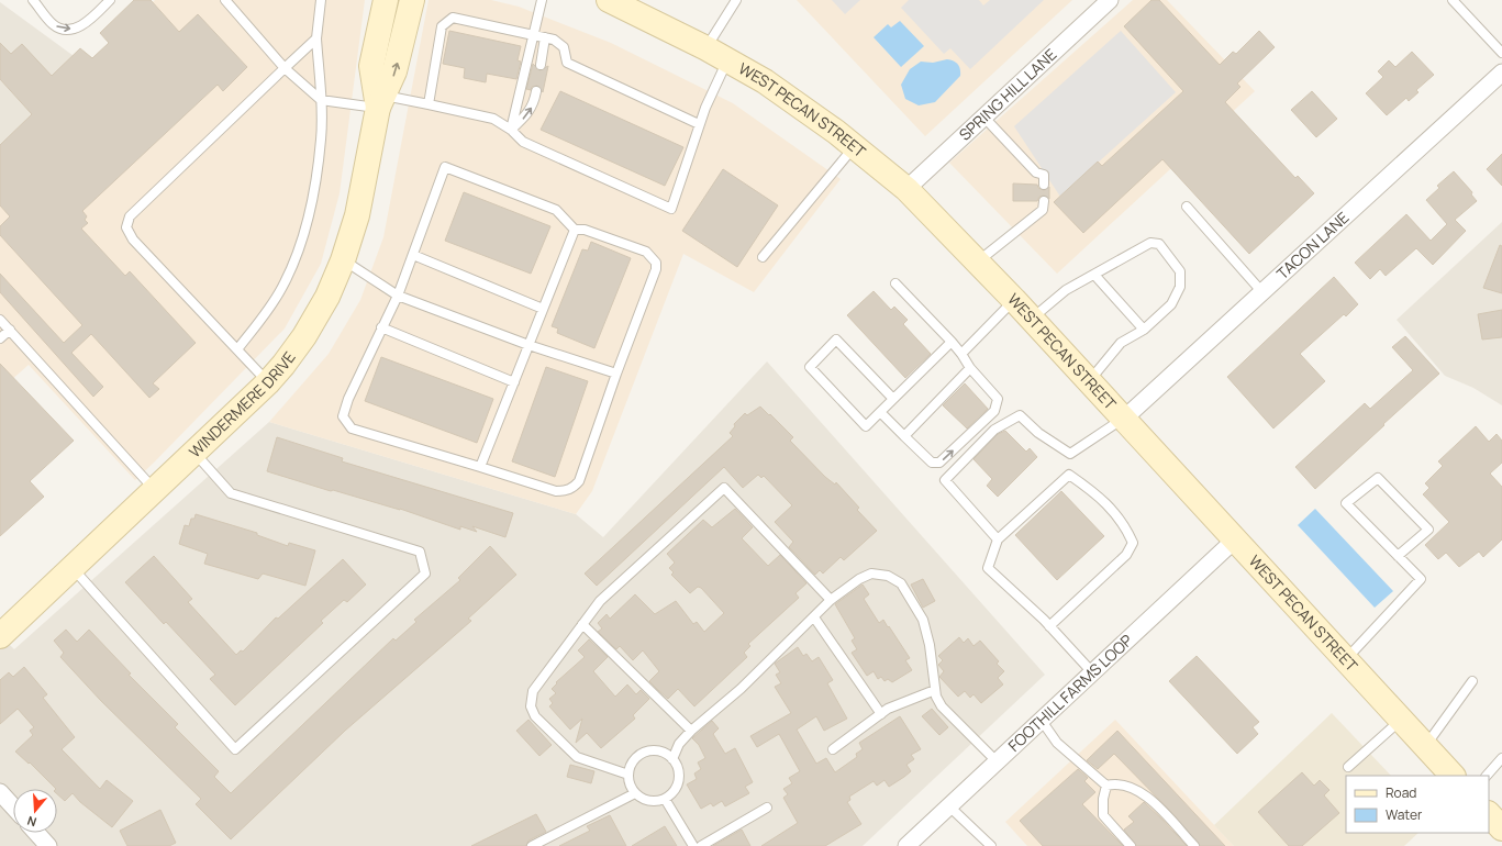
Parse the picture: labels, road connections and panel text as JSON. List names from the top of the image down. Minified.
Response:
{"streets":{"main road":["WEST PECAN STREET","WINDERMERE DRIVE"],"street":["SPRING HILL LANE","TACON LANE","FOOTHILL FARMS LOOP"]},"crossings":[["SPRING HILL LANE","WEST PECAN STREET"],["WEST PECAN STREET","TACON LANE"],["WEST PECAN STREET","FOOTHILL FARMS LOOP"]],"legend":["Road","Water"],"north":"bottom"}
